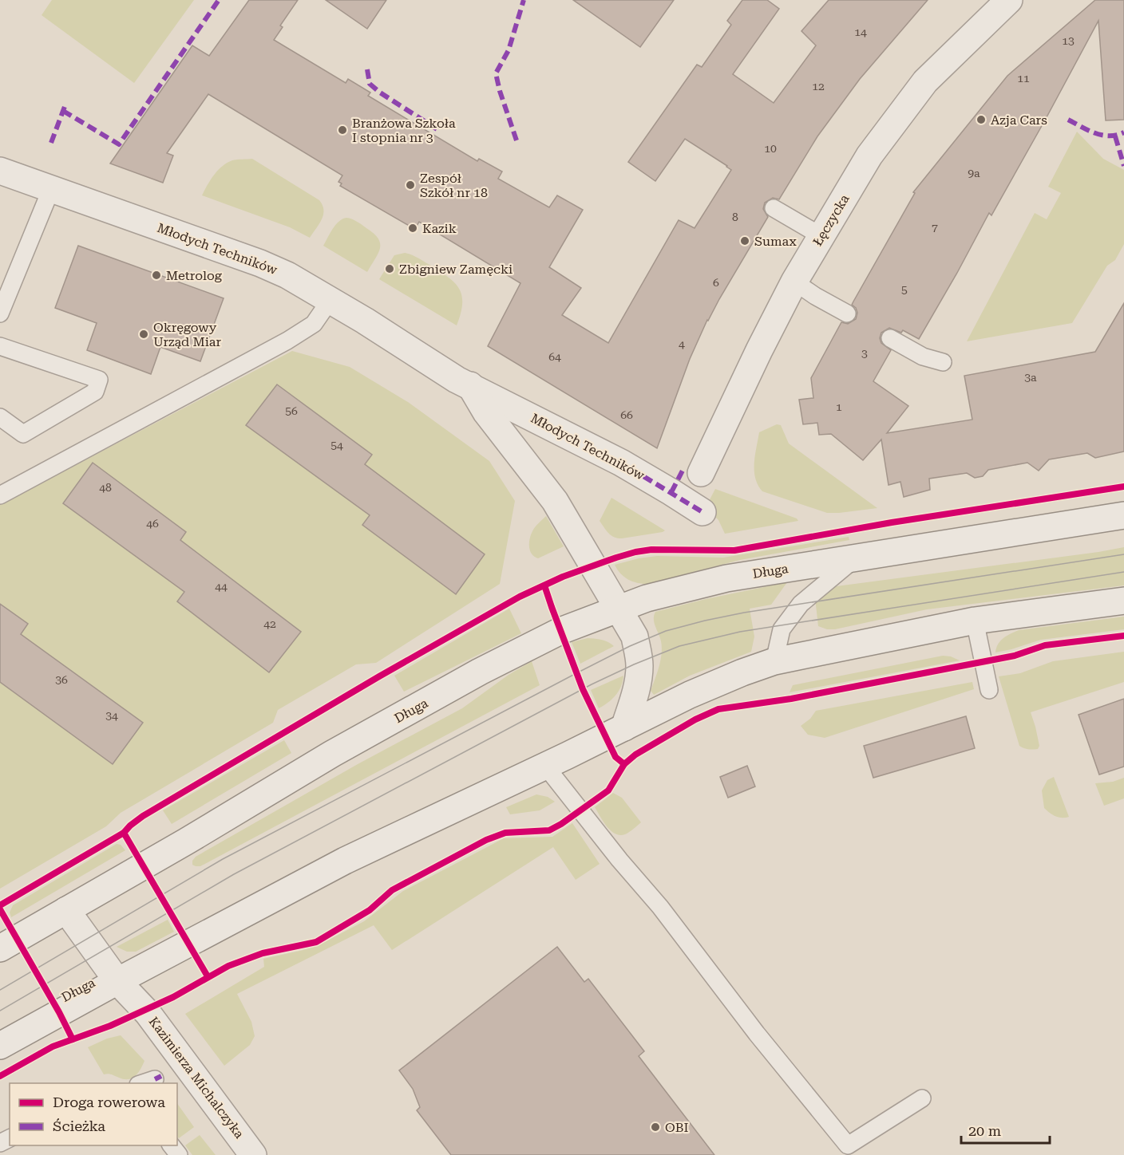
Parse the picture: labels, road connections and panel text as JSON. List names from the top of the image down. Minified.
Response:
{"streets":{"street":["Łęczycka","Młodych Techników","Długa","Kazimierza Michalczyka"]},"crossings":[["Długa","Kazimierza Michalczyka"]],"places":["Azja Cars","Branżowa Szkoła I stopnia nr 3","Zespół Szkół nr 18","Kazik","Sumax","Zbigniew Zamęcki","Metrolog","Okręgowy Urząd Miar","OBI"],"house_numbers":["14","13","11","12","10","9a","8","7","6","5","4","3","64","3a","1","56","66","54","48","46","44","42","36","34"],"legend":["Droga rowerowa","Ścieżka"],"scale_bar":"20 m"}
